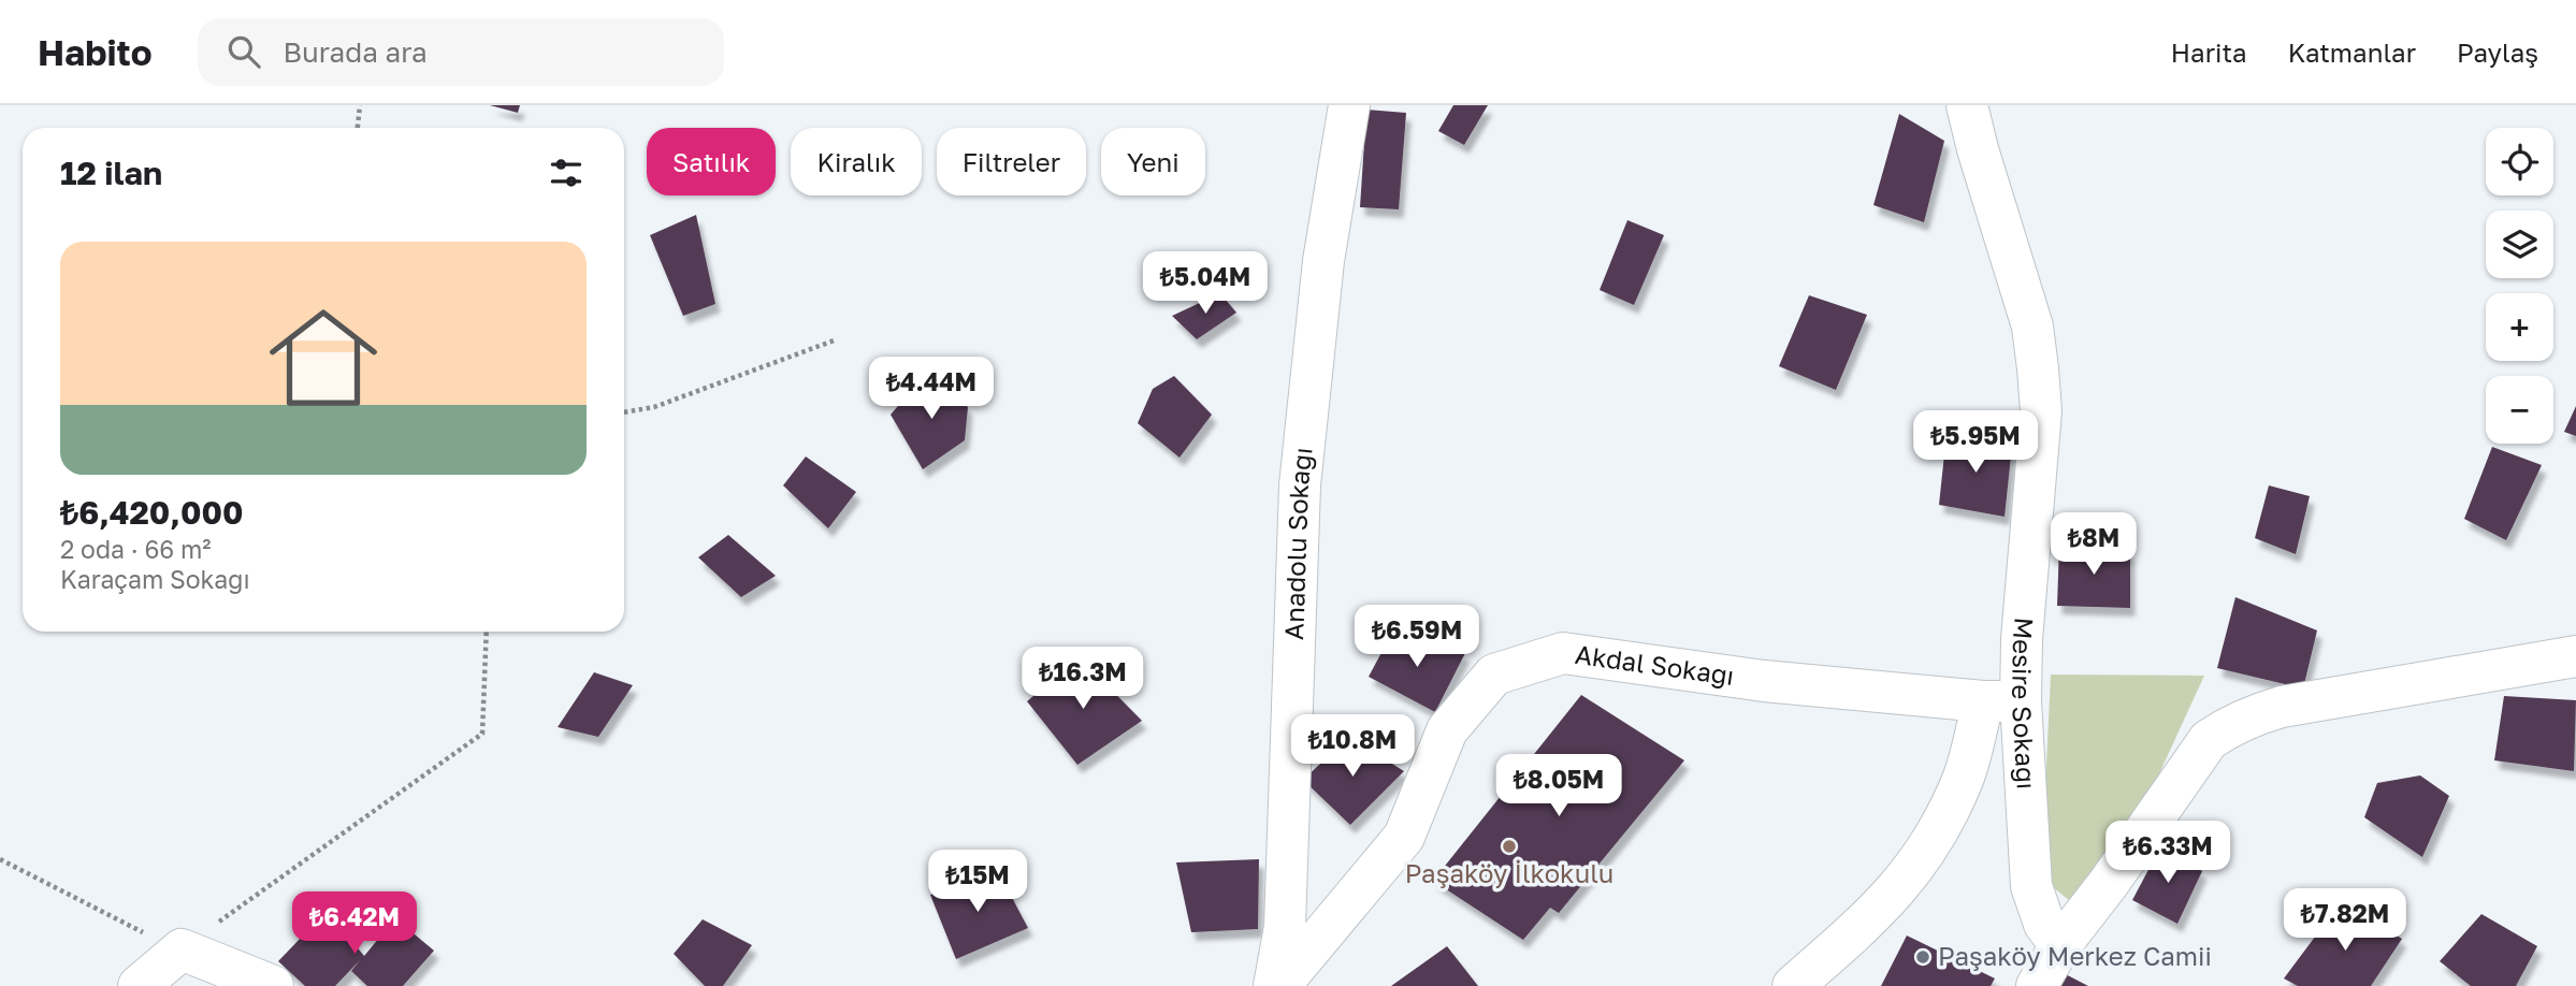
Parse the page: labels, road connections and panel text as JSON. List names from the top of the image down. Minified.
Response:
{"streets":{"street":["Anadolu Sokağı","Akdal Sokağı","Mesire Sokağı"]},"crossings":[["Anadolu Sokağı","Akdal Sokağı"],["Akdal Sokağı","Mesire Sokağı"]],"places":["Paşaköy İlkokulu","Paşaköy Merkez Camii"],"page":{"header":"Habito","search":"Burada ara","nav":["Harita","Katmanlar","Paylaş"],"map_buttons":["+","−"],"chip":["Satılık","Kiralık","Filtreler","Yeni"],"heading":"12 ilan","list":[{"name":"₺6,420,000","note":"2 oda · 66 m² · Karaçam Sokağı"}],"price":["₺5.04M","₺4.44M","₺5.95M","₺8M","₺6.59M","₺16.3M","₺10.8M","₺8.05M","₺6.33M","₺15M","₺7.82M","₺6.42M"]}}
